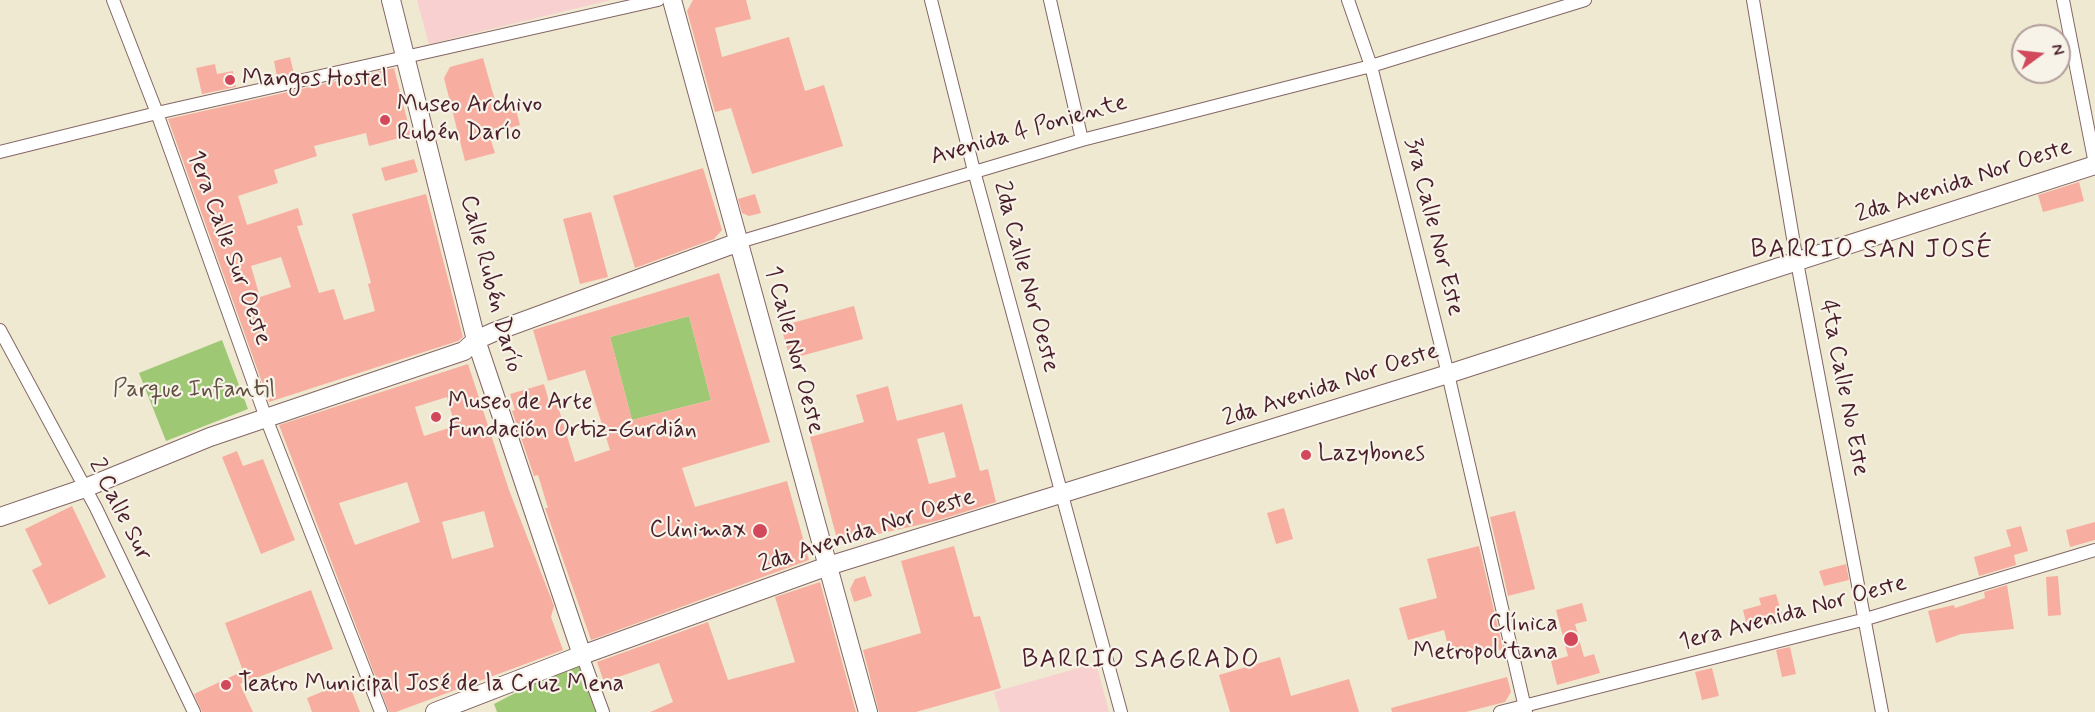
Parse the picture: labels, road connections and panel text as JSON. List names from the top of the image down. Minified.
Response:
{"streets":{"street":["Avenida 4 Poniente","2da Avenida Nor Oeste","3ra Calle Nor Este","1era Calle Sur Oeste","2da Calle Nor Oeste","Calle Rubén Darío","1 Calle Nor Oeste","4ta Calle No Este","2 Calle Sur","1era Avenida Nor Oeste"]},"crossings":[["Avenida 4 Poniente","3ra Calle Nor Este"],["Avenida 4 Poniente","1era Calle Sur Oeste"],["Avenida 4 Poniente","2da Calle Nor Oeste"],["Avenida 4 Poniente","Calle Rubén Darío"],["Avenida 4 Poniente","1 Calle Nor Oeste"],["Avenida 4 Poniente","2 Calle Sur"],["2da Avenida Nor Oeste","3ra Calle Nor Este"],["2da Avenida Nor Oeste","2da Calle Nor Oeste"],["2da Avenida Nor Oeste","Calle Rubén Darío"],["2da Avenida Nor Oeste","1 Calle Nor Oeste"],["2da Avenida Nor Oeste","4ta Calle No Este"],["3ra Calle Nor Este","1era Avenida Nor Oeste"],["4ta Calle No Este","1era Avenida Nor Oeste"]],"districts":["BARRIO SAN JOSÉ","BARRIO SAGRADO"],"parks":["Parque Infantil"],"places":["Mangos Hostel","Museo Archivo Rubén Darío","Museo de Arte Fundación Ortiz-Gurdián","Lazybones","Clinimax","Clínica Metropolitana","Teatro Municipal José de la Cruz Mena"],"north":"right"}
